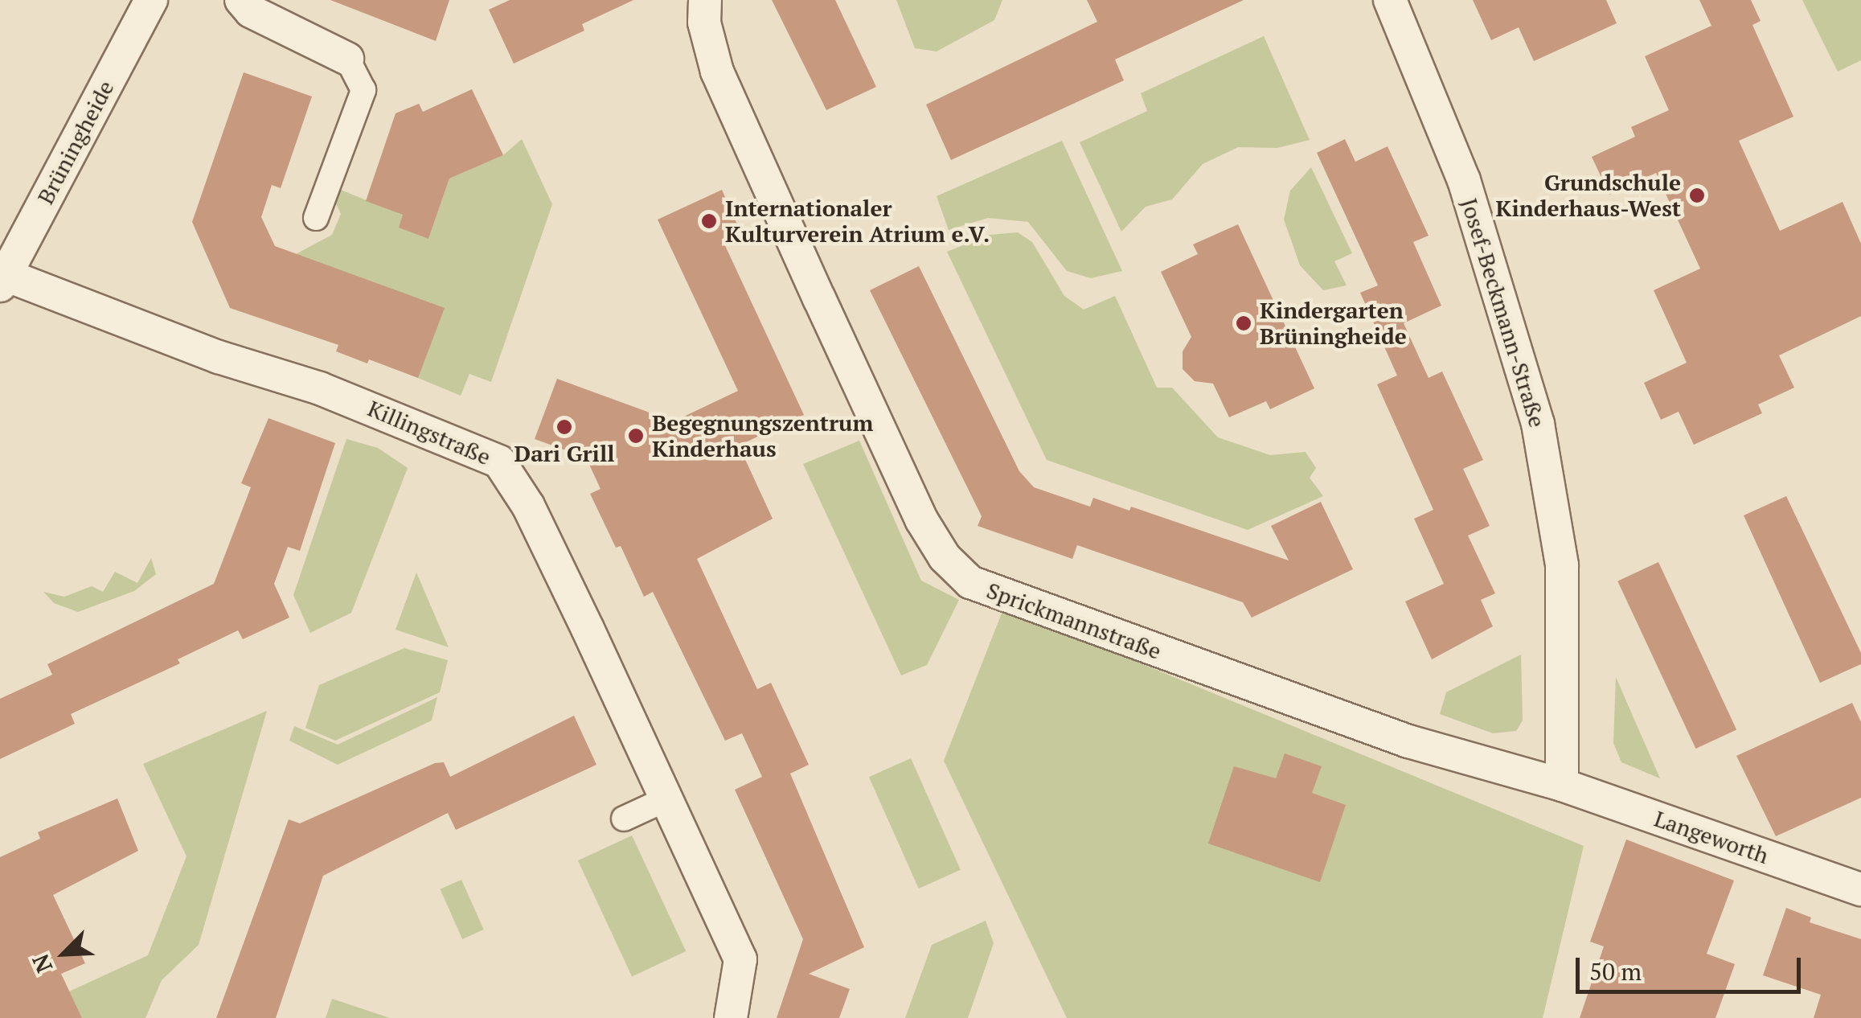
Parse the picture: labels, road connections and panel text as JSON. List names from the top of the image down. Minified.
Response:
{"streets":{"street":["Brüningheide","Josef-Beckmann-Straße","Killingstraße","Sprickmannstraße","Langeworth"]},"crossings":[["Brüningheide","Killingstraße"],["Josef-Beckmann-Straße","Sprickmannstraße"],["Josef-Beckmann-Straße","Langeworth"],["Sprickmannstraße","Langeworth"]],"places":["Grundschule Kinderhaus-West","Internationaler Kulturverein Atrium e.V.","Kindergarten Brüningheide","Dari Grill","Begegnungszentrum Kinderhaus"],"scale_bar":"50 m","north":"bottom left"}
